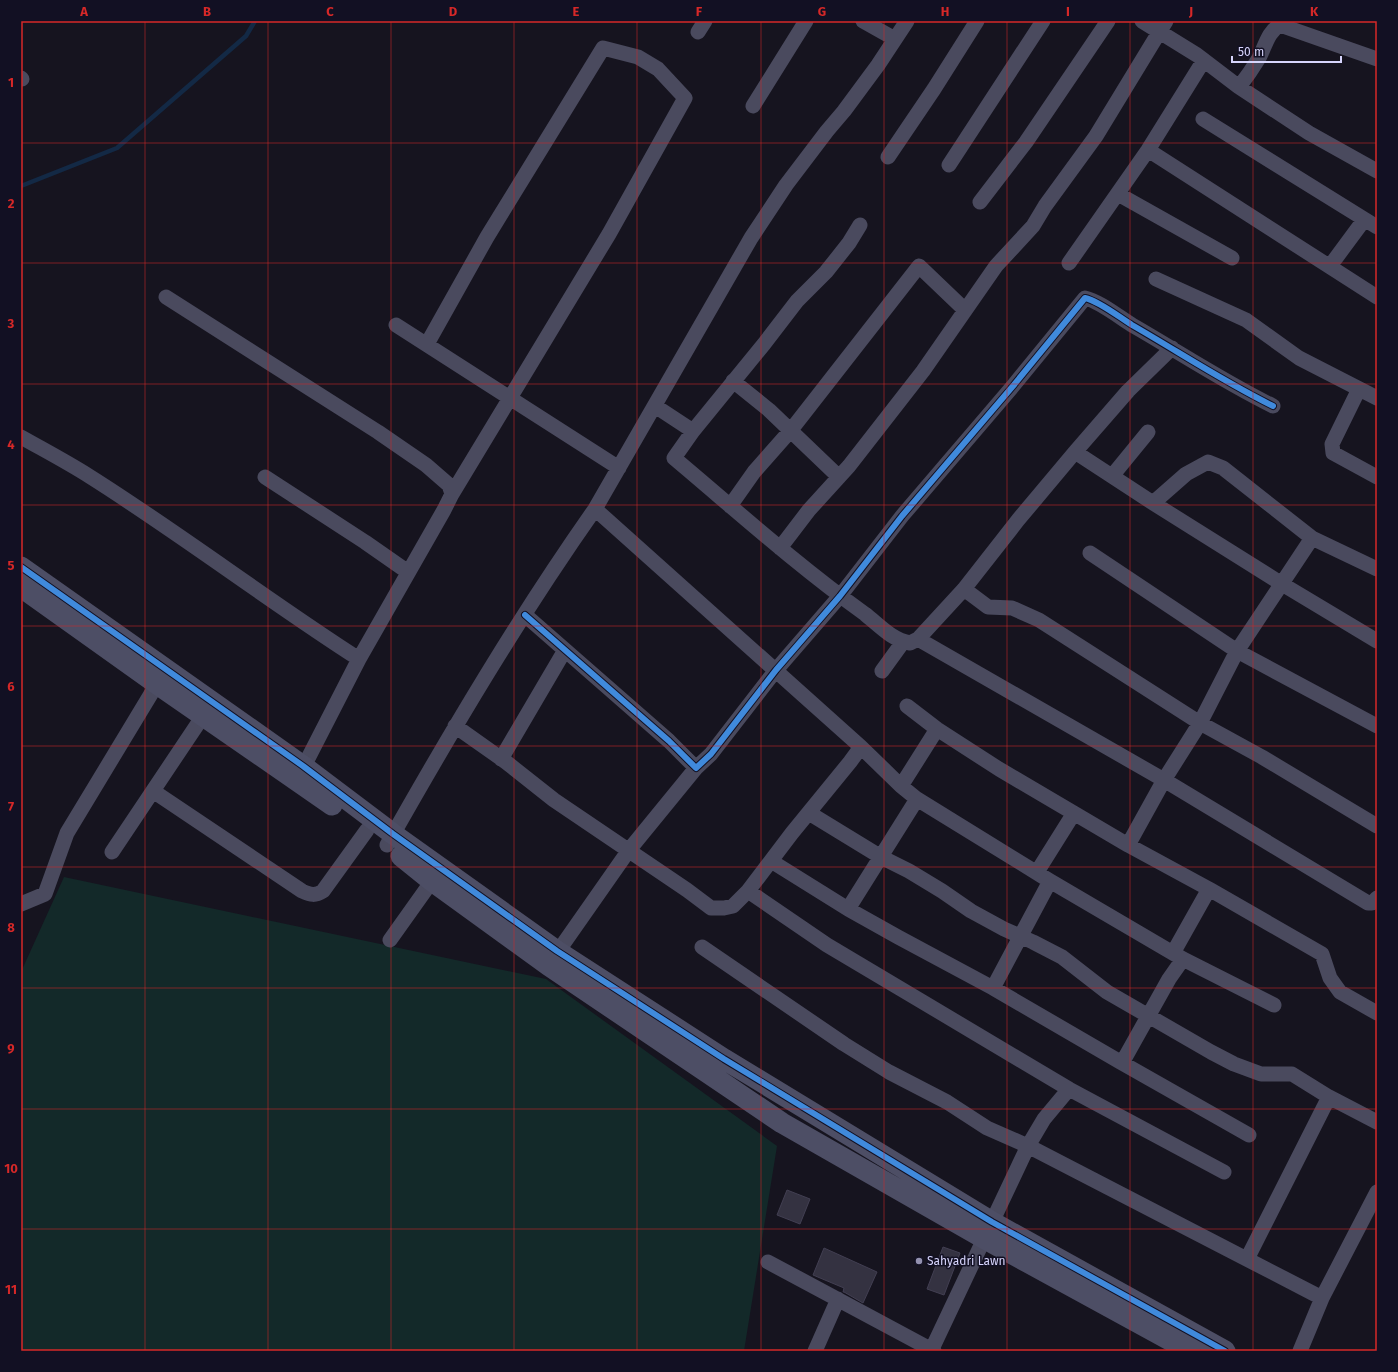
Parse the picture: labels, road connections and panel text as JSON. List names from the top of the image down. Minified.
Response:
{"places":["Sahyadri Lawn"],"scale_bar":"50 m","grid":{"columns":["A","B","C","D","E","F","G","H","I","J","K"],"rows":["1","2","3","4","5","6","7","8","9","10","11"]}}
